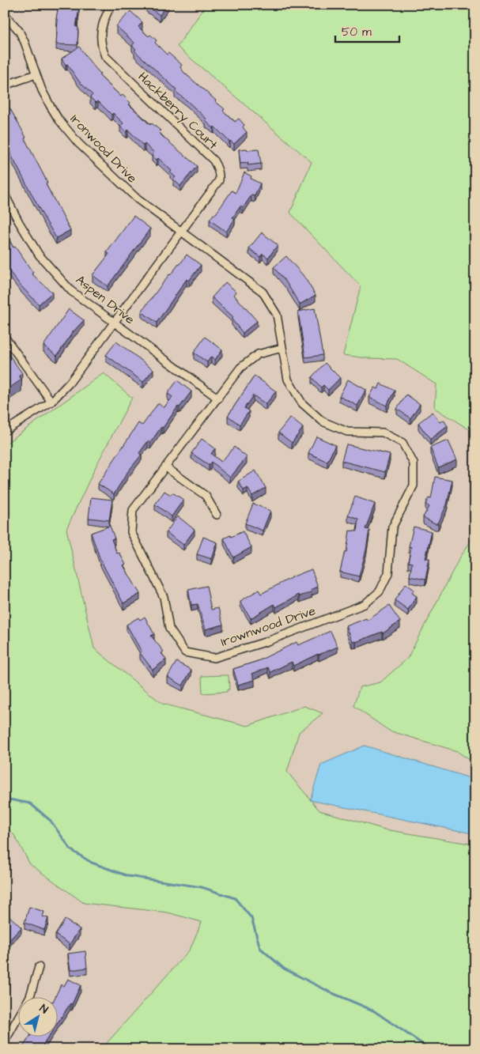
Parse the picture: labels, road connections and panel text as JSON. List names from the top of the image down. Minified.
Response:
{"streets":{"street":["Hackberry Court","Ironwood Drive","Aspen Drive","Irownwood Drive"]},"crossings":[["Hackberry Court","Ironwood Drive"],["Ironwood Drive","Irownwood Drive"],["Aspen Drive","Irownwood Drive"]],"scale_bar":"50 m","north":"top right"}
